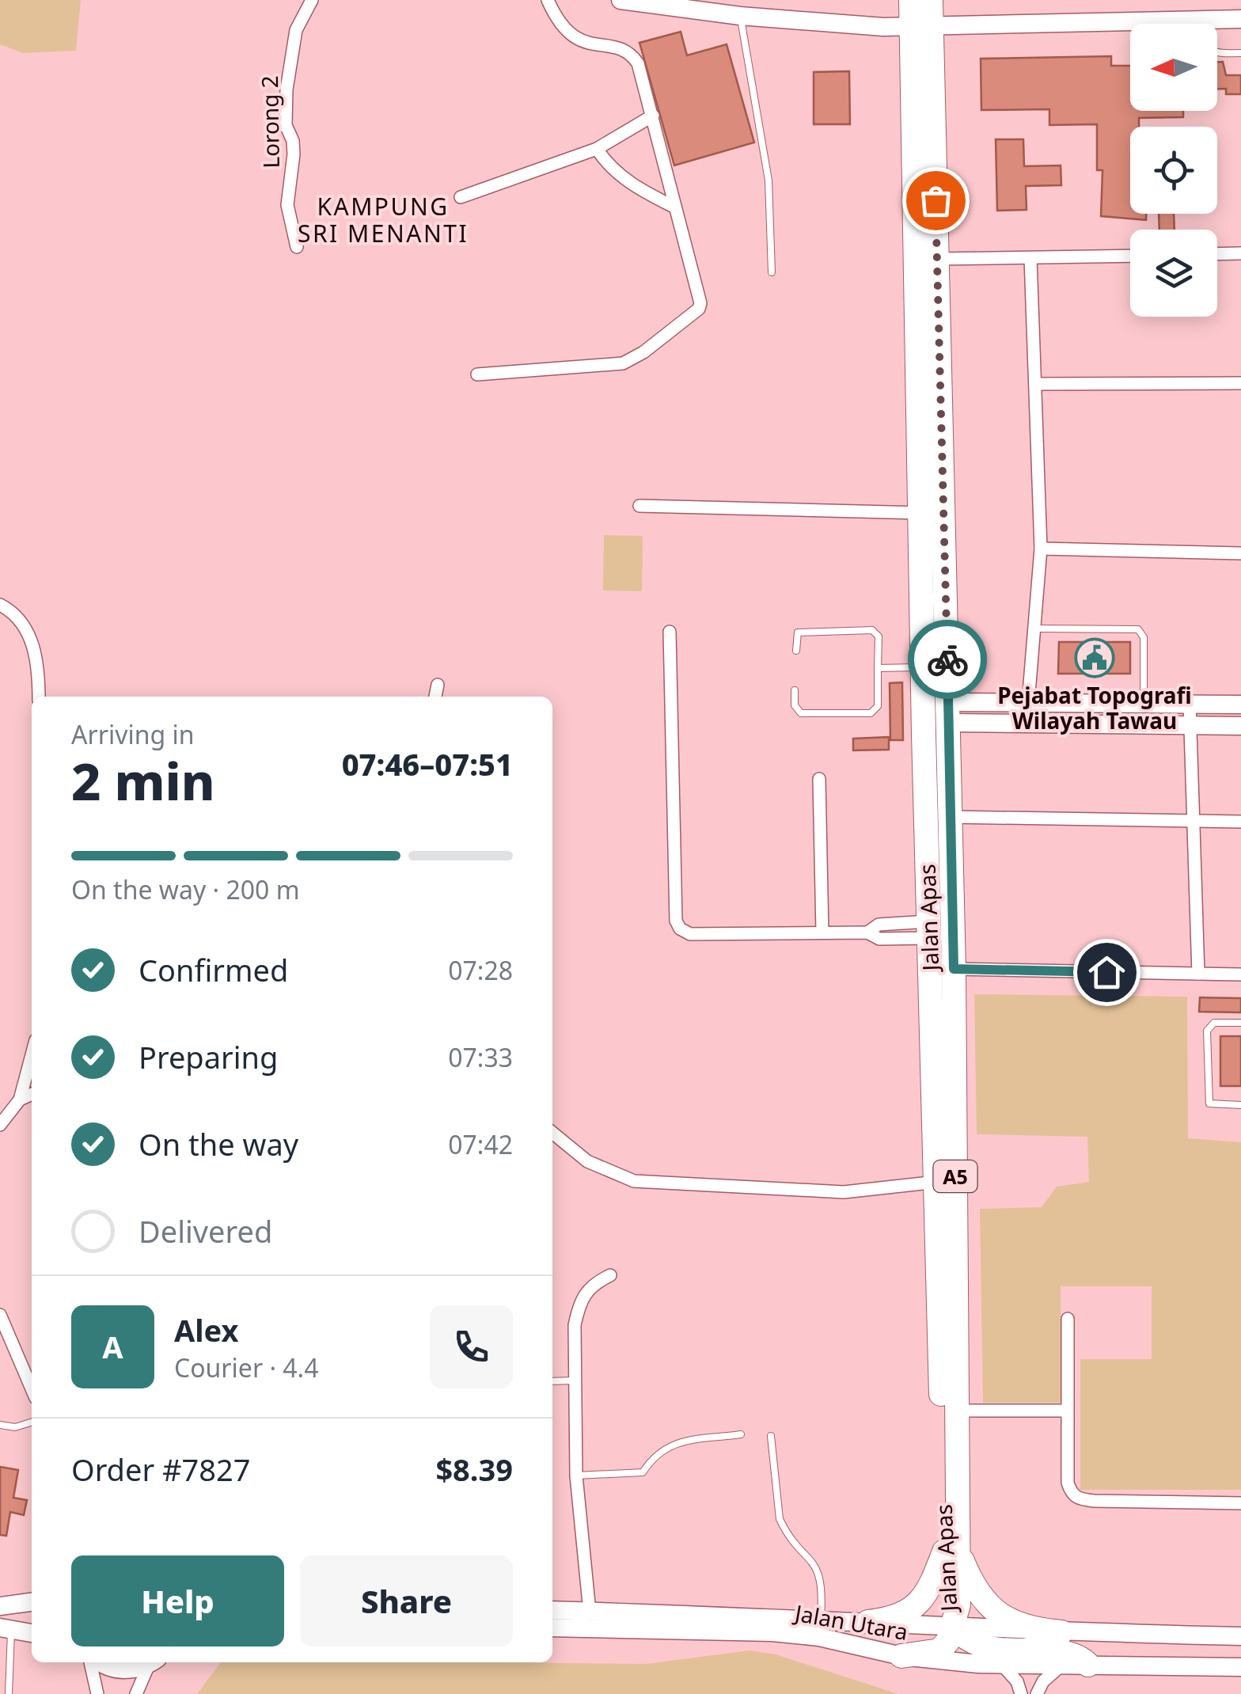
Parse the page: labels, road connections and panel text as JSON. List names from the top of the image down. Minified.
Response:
{"streets":{"highway":["Jalan Apas","A5"],"main road":["Jalan Utara"],"street":["Lorong 2"]},"crossings":[["Jalan Apas","A5"],["Jalan Apas","Jalan Utara"]],"districts":["KAMPUNG SRI MENANTI"],"places":{"public building":["Pejabat Topografi Wilayah Tawau"]},"north":"left","page":{"heading":["2 min","Arriving in","07:46–07:51"],"panel":["Alex","Courier · 4.4","Order #7827","$8.39"],"bar":"On the way · 200 m","list":[["Confirmed","07:28"],["Preparing","07:33"],["On the way","07:42"],"Delivered"],"round":"A","buttons":["Help","Share"]}}
